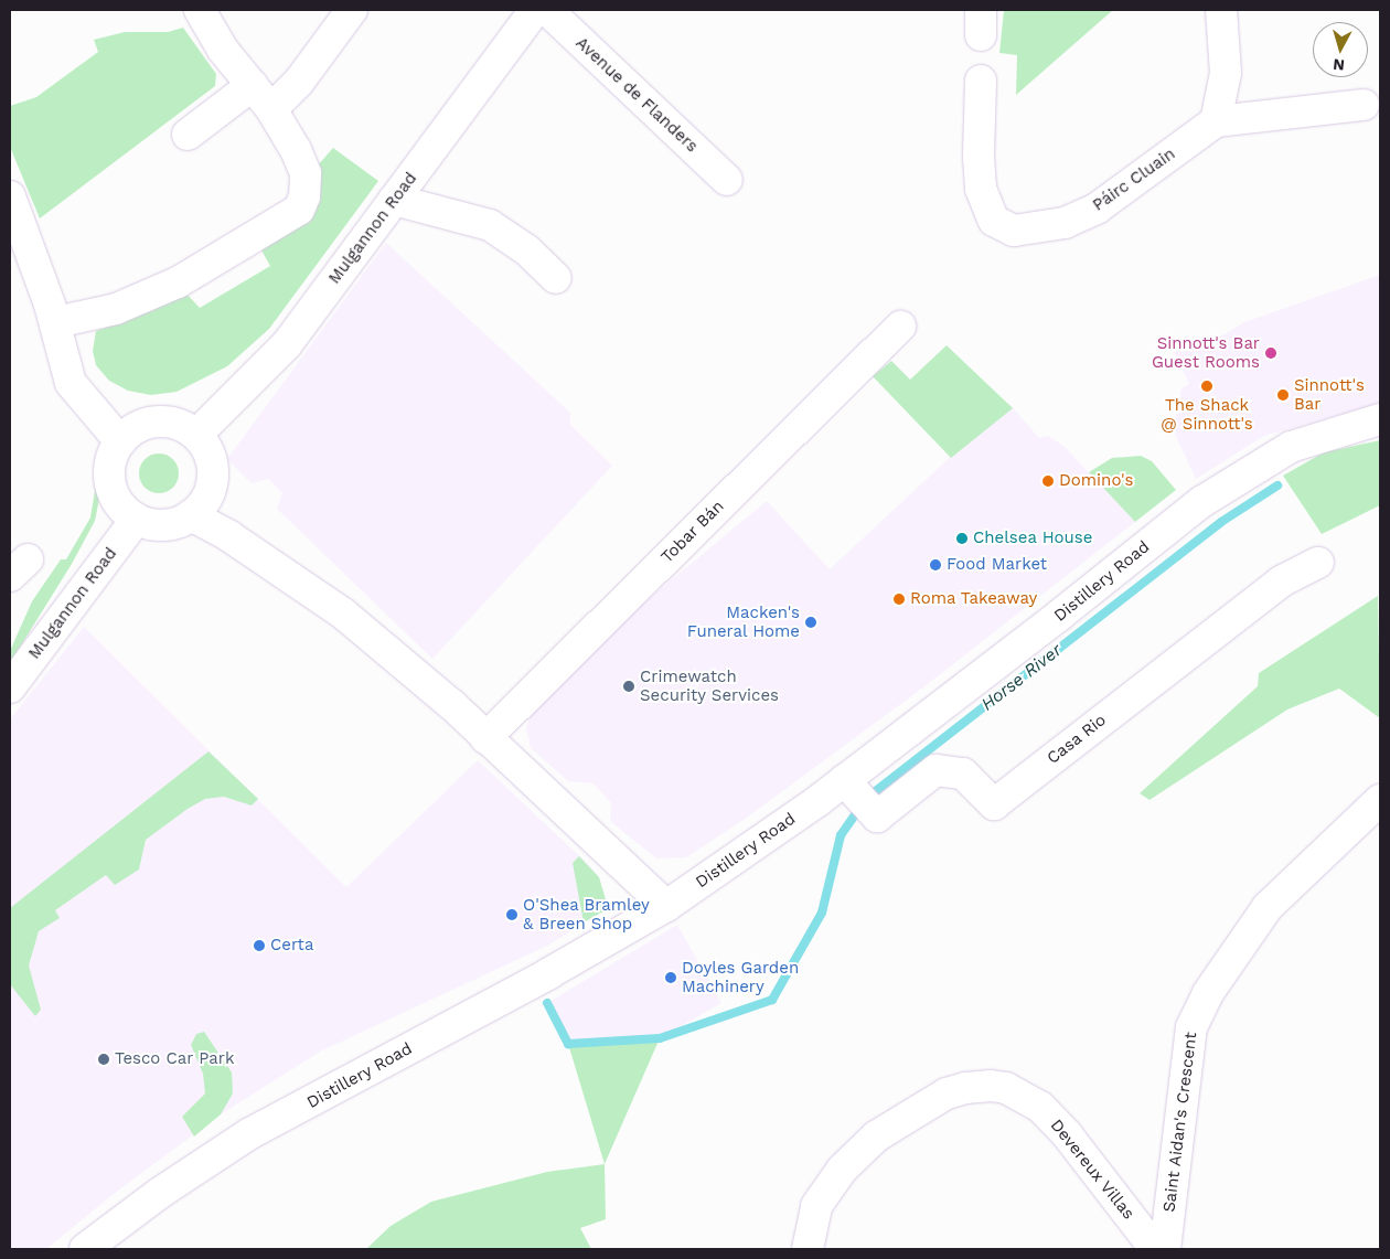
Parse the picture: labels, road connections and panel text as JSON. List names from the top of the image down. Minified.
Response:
{"streets":{"street":["Avenue de Flanders","Páirc Cluain","Mulgannon Road","Tobar Bán","Distillery Road","Casa Rio","Saint Aidan's Crescent","Devereux Villas"]},"crossings":[["Distillery Road","Casa Rio"]],"water":["Horse River"],"places":["Sinnott's Bar Guest Rooms","The Shack @ Sinnott's","Sinnott's Bar","Domino's","Chelsea House","Food Market","Roma Takeaway","Macken's Funeral Home","Crimewatch Security Services","O'Shea Bramley & Breen Shop","Certa","Doyles Garden Machinery","Tesco Car Park"],"north":"bottom"}
